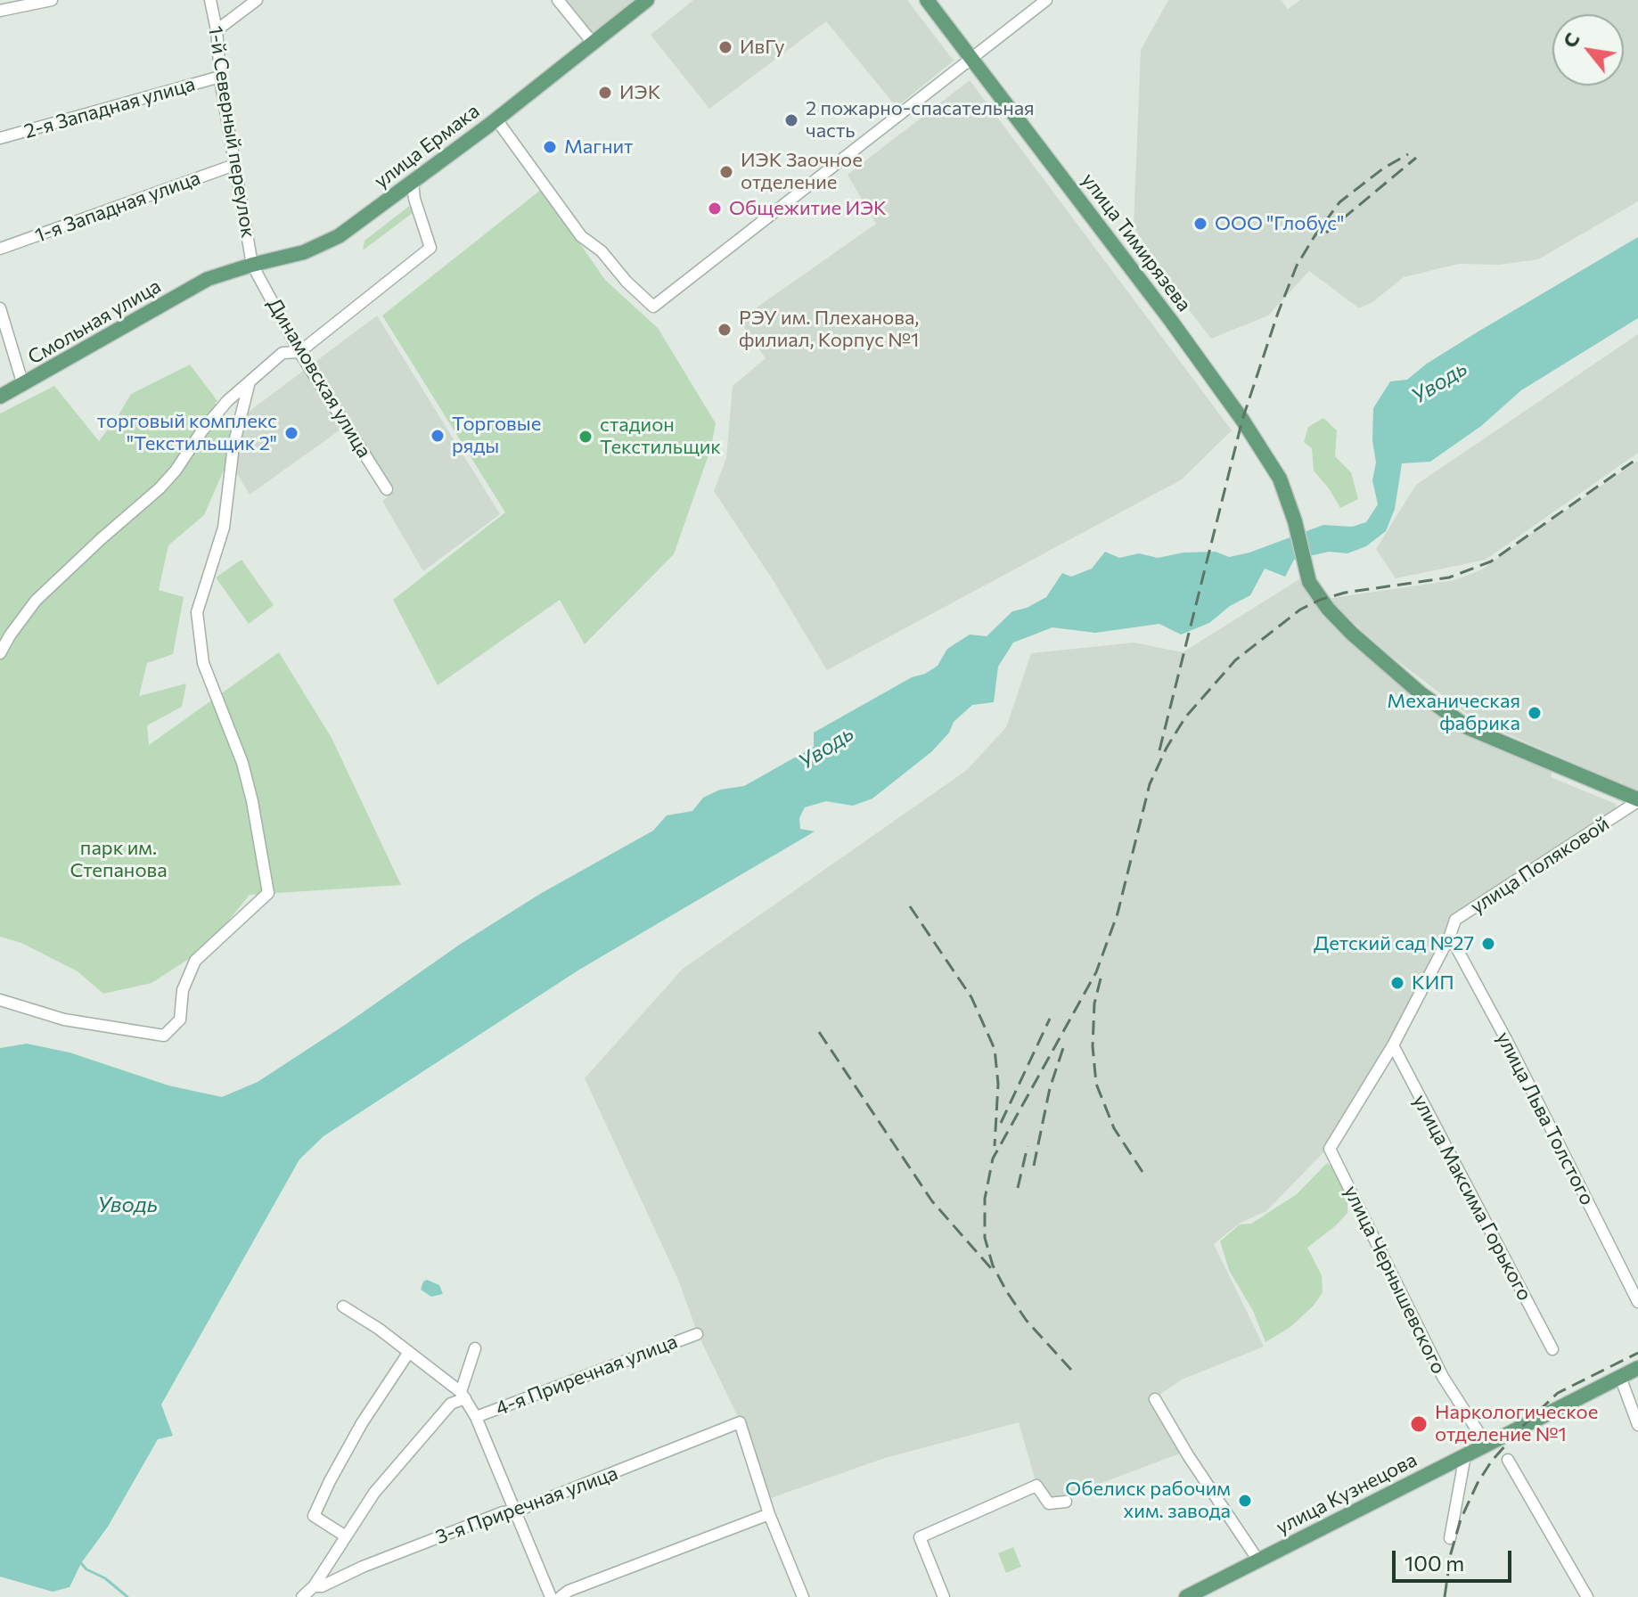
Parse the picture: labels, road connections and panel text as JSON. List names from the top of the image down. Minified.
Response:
{"streets":{"main road":["улица Ермака","улица Тимирязева","Смольная улица","улица Кузнецова"],"street":["2-я Западная улица","1-й Северный переулок","1-я Западная улица","Динамовская улица","улица Поляковой","улица Льва Толстого","улица Максима Горького","улица Чернышевского","4-я Приречная улица","3-я Приречная улица"]},"crossings":[["2-я Западная улица","1-й Северный переулок"],["1-й Северный переулок","улица Ермака"],["1-й Северный переулок","1-я Западная улица"],["1-й Северный переулок","Динамовская улица"],["улица Ермака","Смольная улица"],["улица Ермака","Динамовская улица"],["улица Тимирязева","улица Поляковой"],["улица Поляковой","улица Льва Толстого"],["улица Поляковой","улица Максима Горького"],["улица Поляковой","улица Чернышевского"],["улица Чернышевского","улица Кузнецова"]],"water":["Уводь"],"parks":["парк им. Степанова"],"places":["ИвГу","ИЭК","2 пожарно-спасательная часть","Магнит","ИЭК Заочное отделение","Общежитие ИЭК","ООО \"Глобус\"","РЭУ им. Плеханова, филиал, Корпус №1","торговый комплекс \"Текстильщик 2\"","Торговые ряды","стадион Текстильщик","Механическая фабрика","Детский сад №27","КИП","Наркологическое отделение №1","Обелиск рабочим хим. завода"],"scale_bar":"100 m","north":"top left"}
